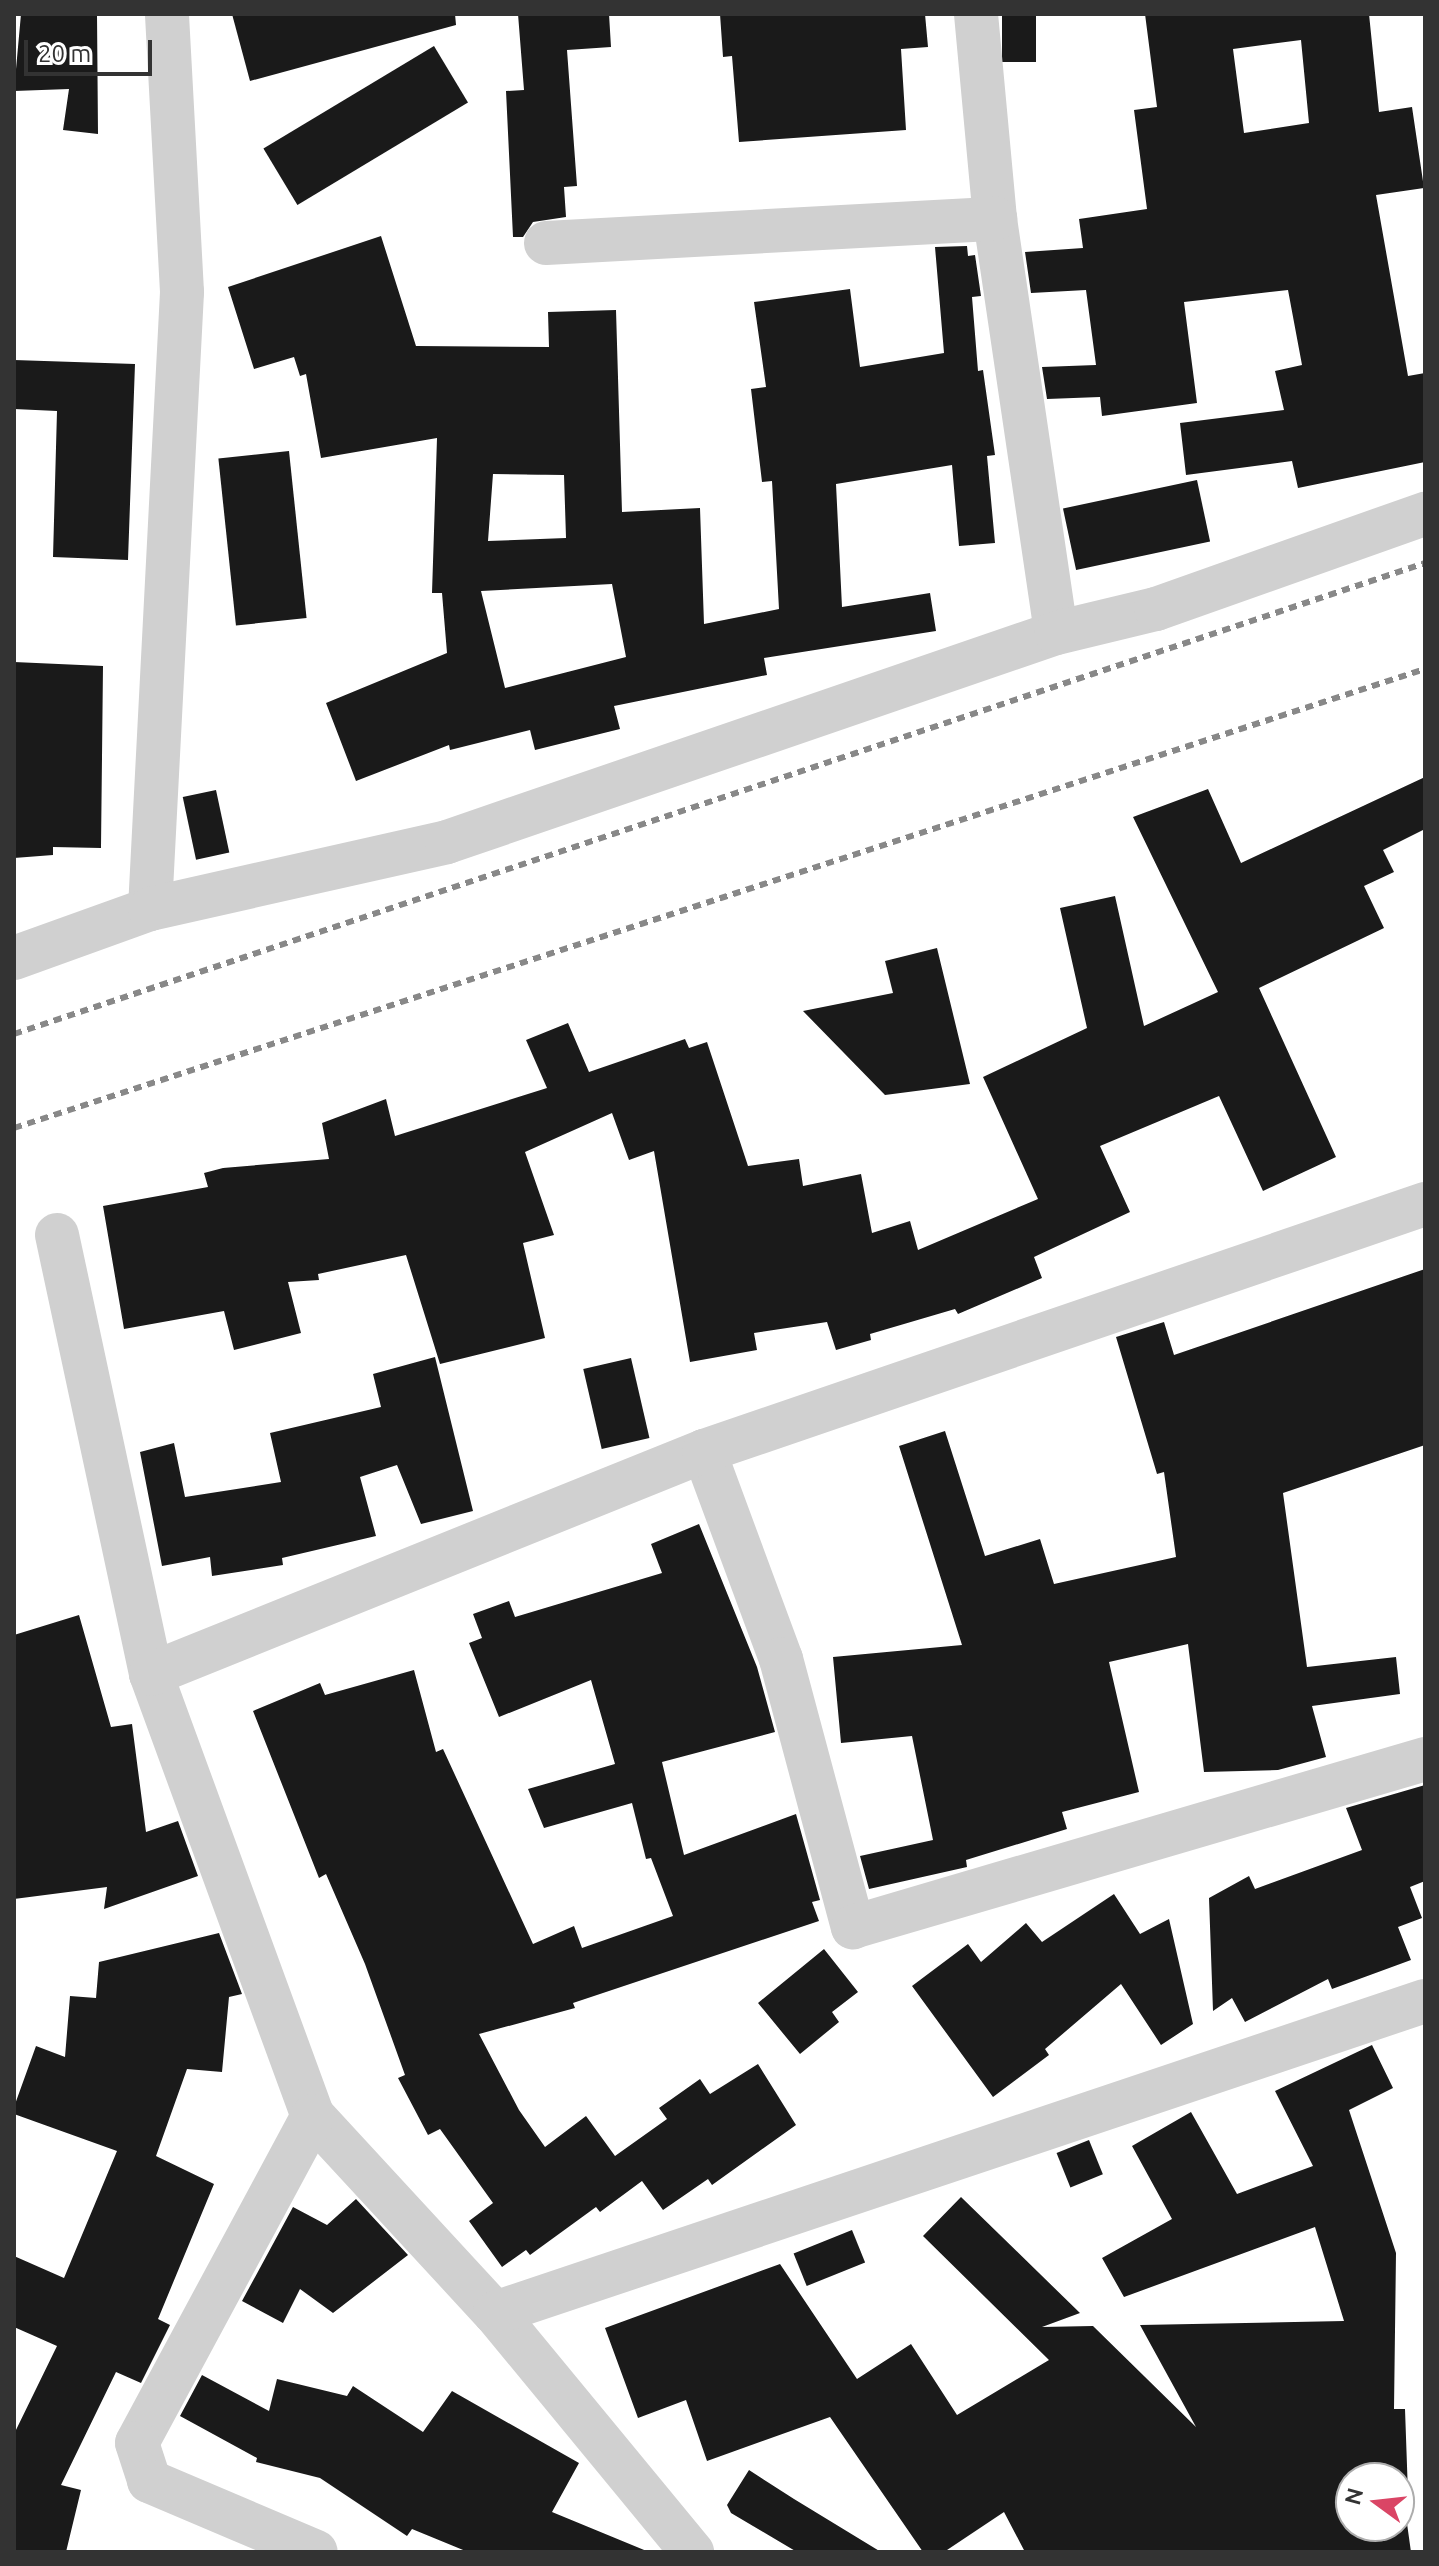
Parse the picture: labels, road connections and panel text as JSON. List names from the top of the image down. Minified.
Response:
{"scale_bar":"20 m","north":"left"}
